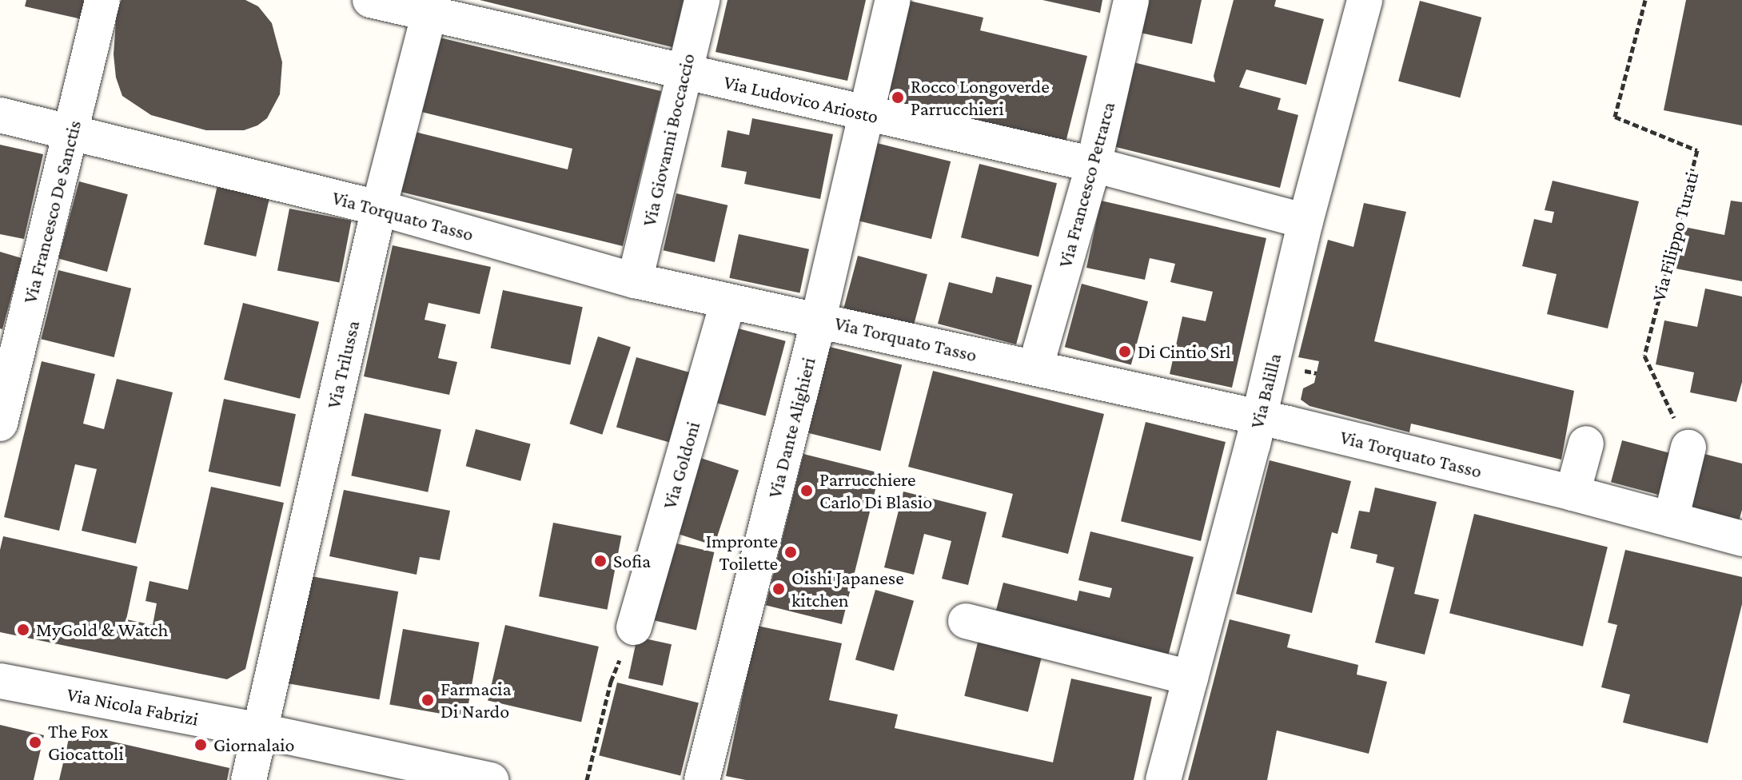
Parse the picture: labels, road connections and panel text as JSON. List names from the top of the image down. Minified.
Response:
{"streets":{"street":["Via Ludovico Ariosto","Via Giovanni Boccaccio","Via Francesco Petrarca","Via Francesco De Sanctis","Via Torquato Tasso","Via Trilussa","Via Balilla","Via Dante Alighieri","Via Goldoni","Via Nicola Fabrizi"],"path":["Via Filippo Turati"]},"crossings":[["Via Ludovico Ariosto","Via Giovanni Boccaccio"],["Via Ludovico Ariosto","Via Francesco Petrarca"],["Via Ludovico Ariosto","Via Trilussa"],["Via Ludovico Ariosto","Via Balilla"],["Via Ludovico Ariosto","Via Dante Alighieri"],["Via Giovanni Boccaccio","Via Torquato Tasso"],["Via Francesco Petrarca","Via Torquato Tasso"],["Via Francesco De Sanctis","Via Torquato Tasso"],["Via Torquato Tasso","Via Trilussa"],["Via Torquato Tasso","Via Balilla"],["Via Torquato Tasso","Via Dante Alighieri"],["Via Torquato Tasso","Via Goldoni"],["Via Trilussa","Via Nicola Fabrizi"]],"places":["Rocco Longoverde Parrucchieri","Di Cintio Srl","Parrucchiere Carlo Di Blasio","Impronte Toilette","Sofia","Oishi Japanese kitchen","MyGold & Watch","Farmacia Di Nardo","The Fox Giocattoli","Giornalaio"]}
